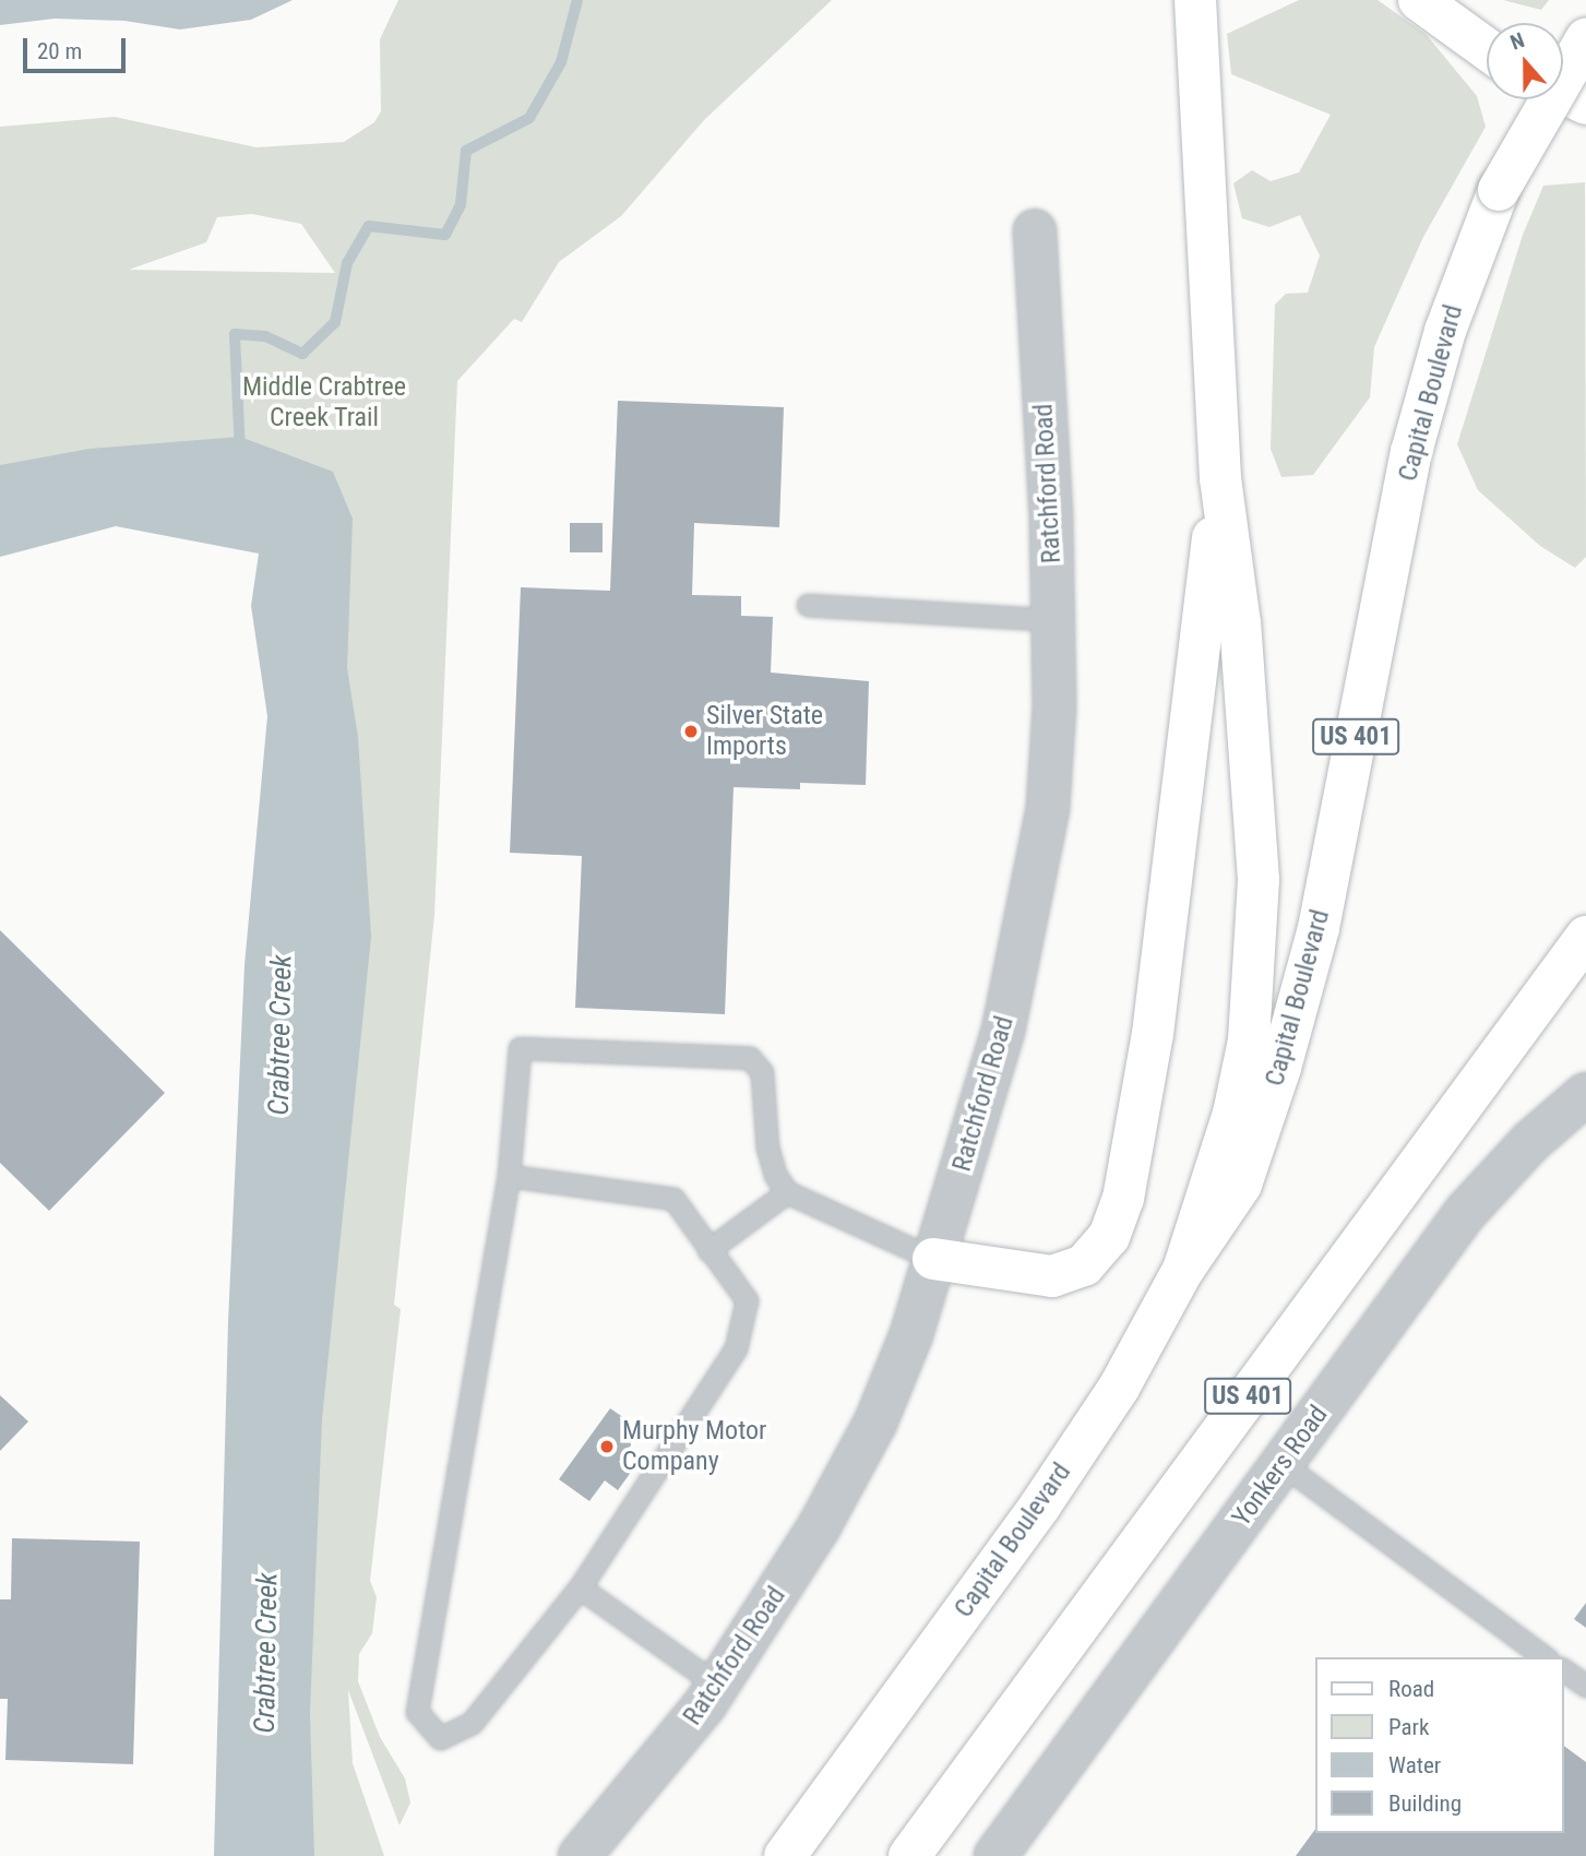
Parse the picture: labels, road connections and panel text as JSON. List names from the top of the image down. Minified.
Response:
{"streets":{"main road":["Capital Boulevard","US 401"],"street":["Ratchford Road","Yonkers Road"]},"water":["Crabtree Creek"],"parks":["Middle Crabtree Creek Trail"],"places":["Silver State Imports","Murphy Motor Company"],"legend":["Road","Park","Water","Building"],"scale_bar":"20 m","north":"top"}
